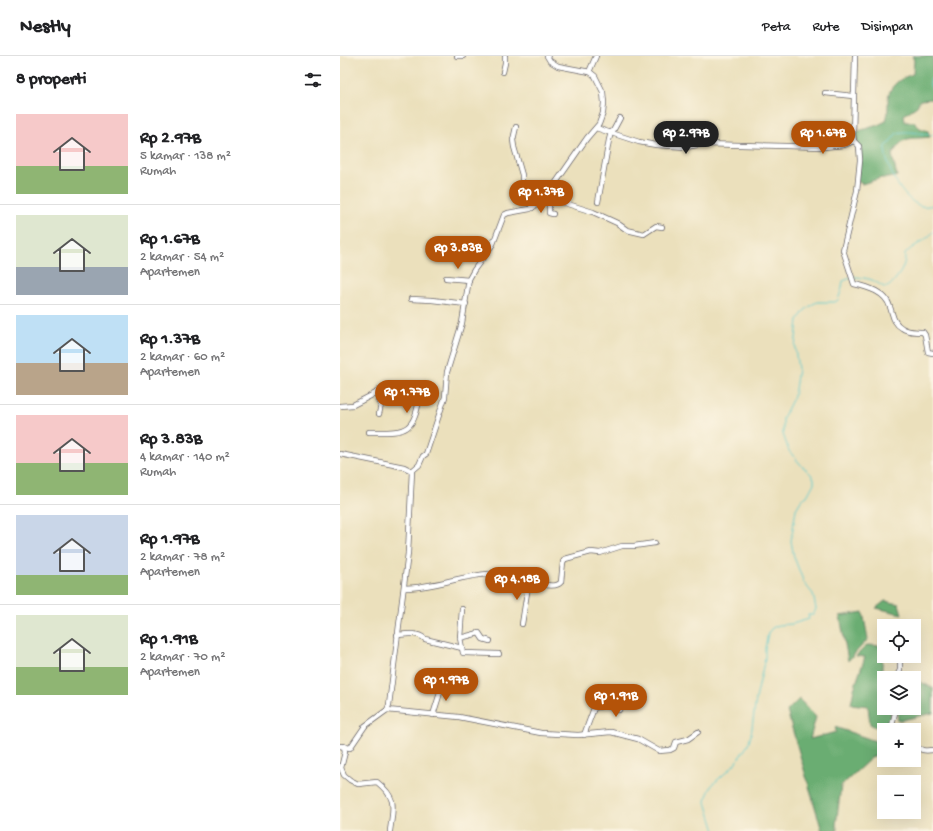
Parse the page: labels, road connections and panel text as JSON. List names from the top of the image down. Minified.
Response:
{"page":{"header":"Nestly","nav":["Peta","Rute","Disimpan"],"heading":"8 properti","list":[{"name":"Rp 2.97B","note":"5 kamar · 138 m² · Rumah"},{"name":"Rp 1.67B","note":"2 kamar · 54 m² · Apartemen"},{"name":"Rp 1.37B","note":"2 kamar · 60 m² · Apartemen"},{"name":"Rp 3.83B","note":"4 kamar · 140 m² · Rumah"},{"name":"Rp 1.97B","note":"2 kamar · 78 m² · Apartemen"},{"name":"Rp 1.91B","note":"2 kamar · 70 m² · Apartemen"}],"price":["Rp 2.97B","Rp 1.67B","Rp 1.37B","Rp 3.83B","Rp 1.77B","Rp 4.18B","Rp 1.97B","Rp 1.91B"],"map_buttons":["+","−"]}}
